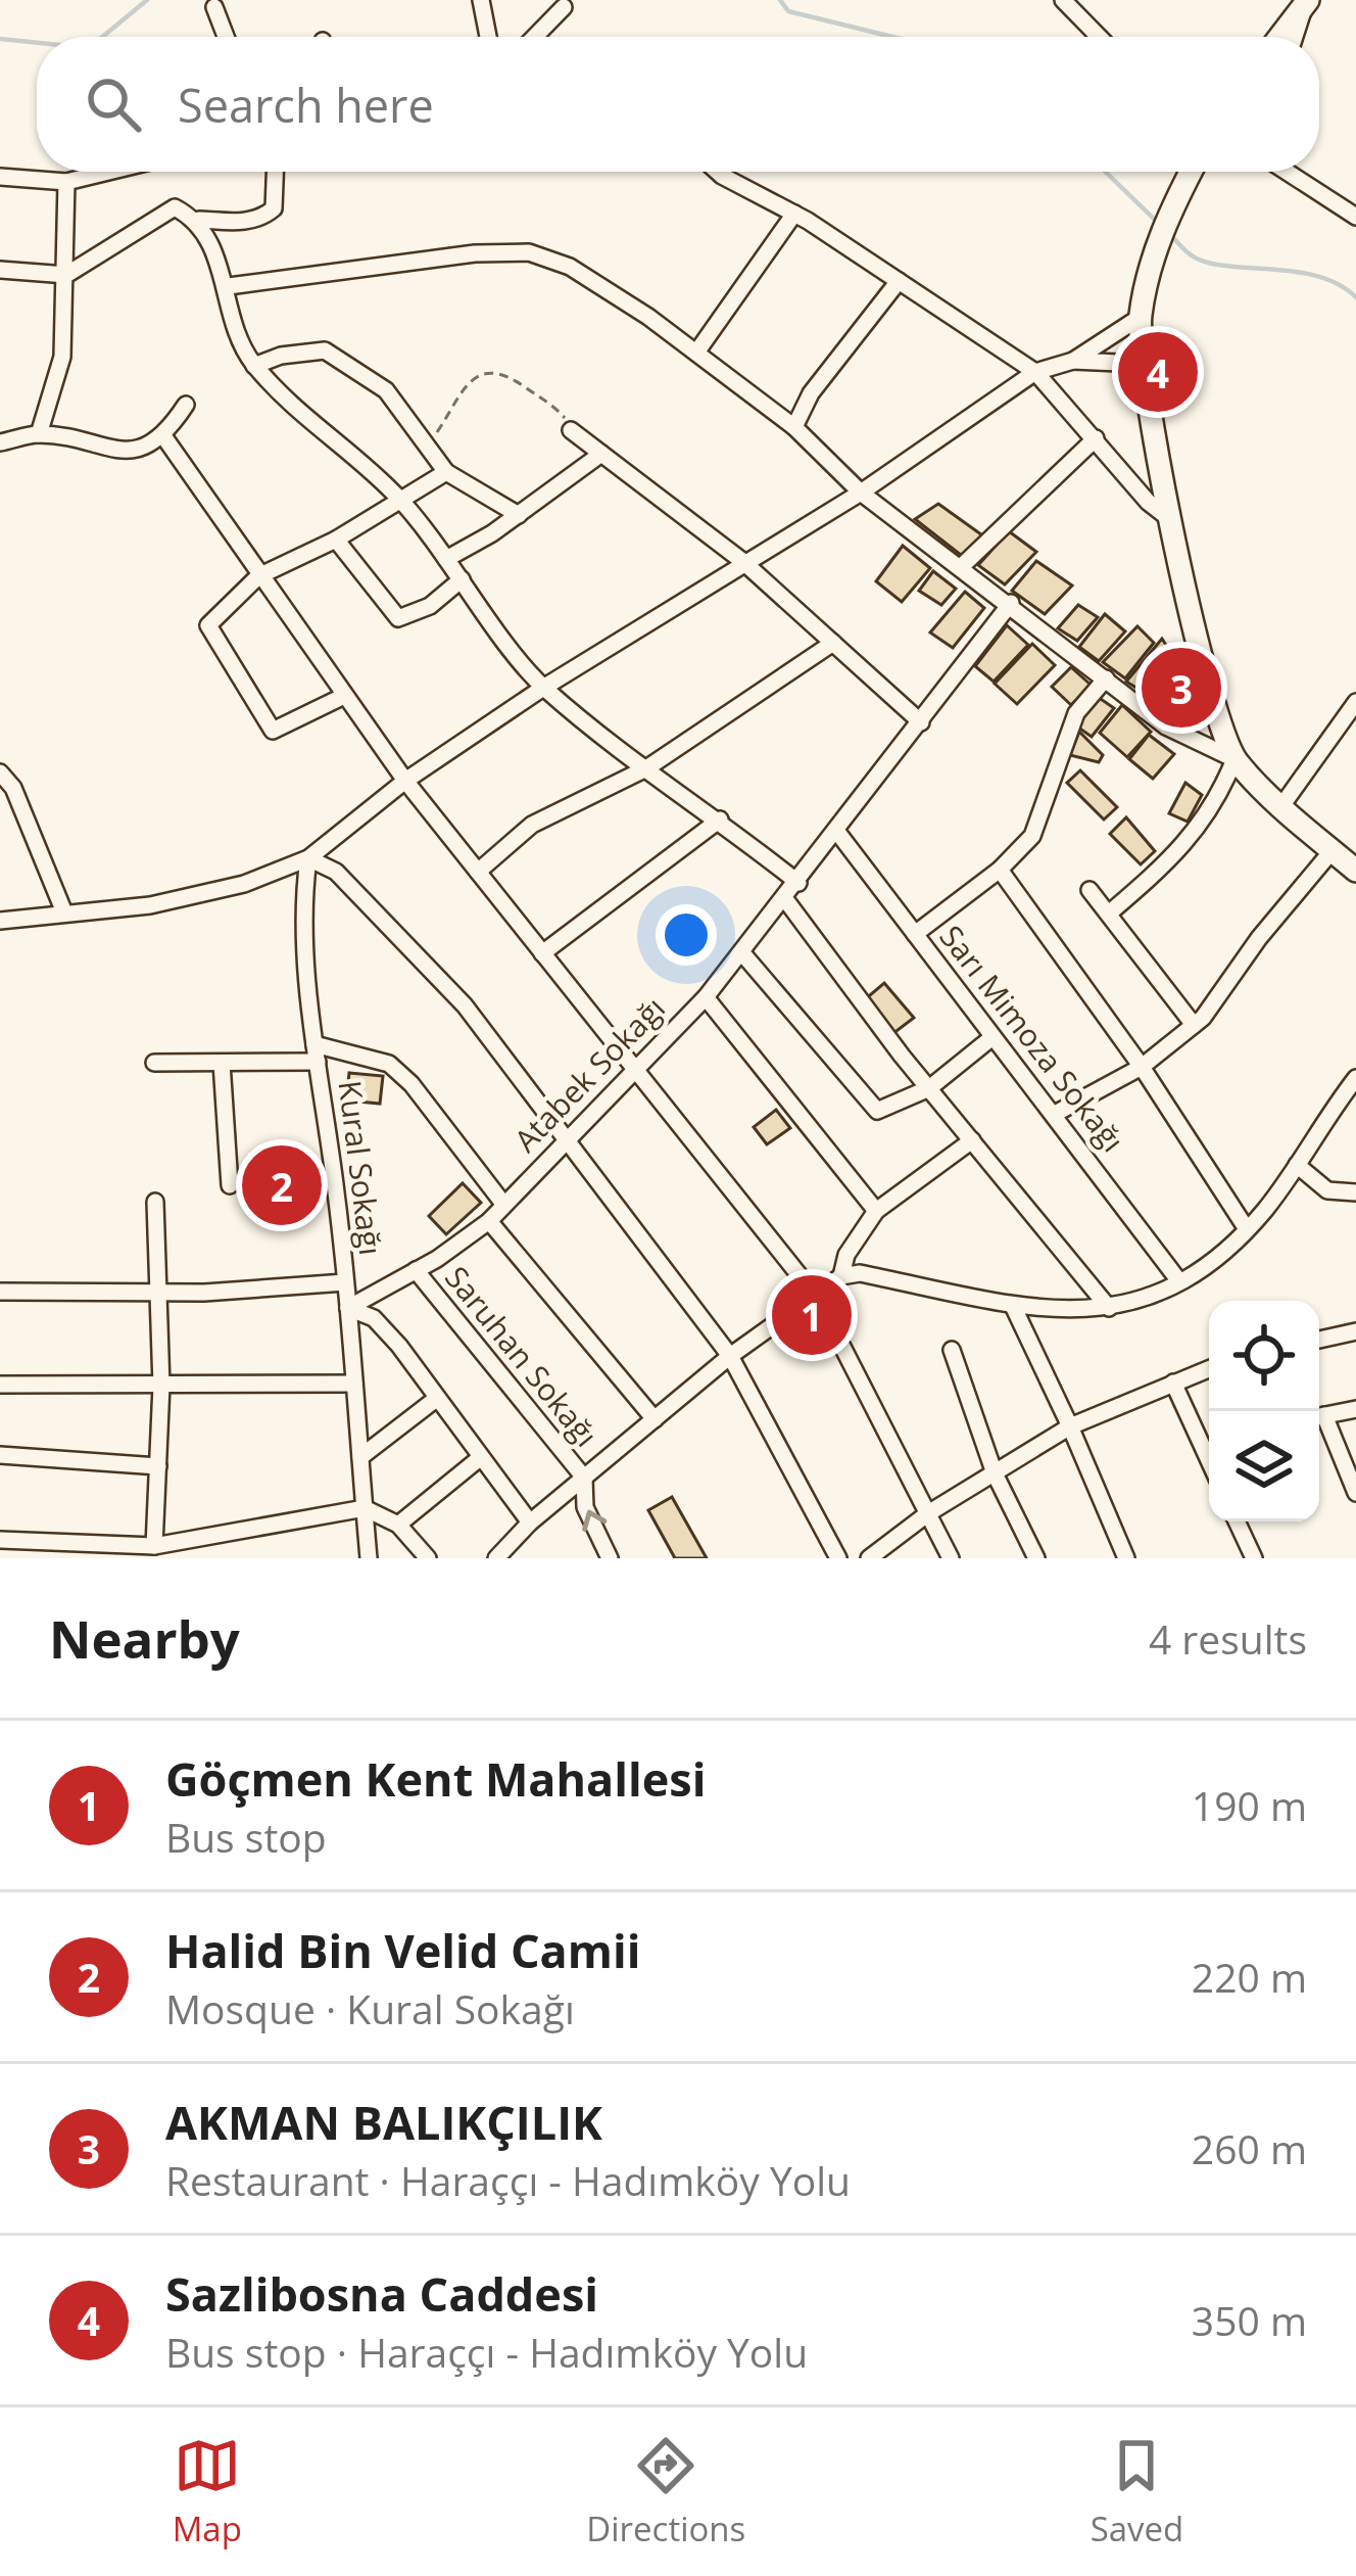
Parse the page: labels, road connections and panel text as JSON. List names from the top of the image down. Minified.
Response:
{"streets":{"street":["Sarı Mimoza Sokağı","Atabek Sokağı","Kural Sokağı","Saruhan Sokağı"]},"crossings":[["Sarı Mimoza Sokağı","Atabek Sokağı"],["Atabek Sokağı","Kural Sokağı"],["Atabek Sokağı","Saruhan Sokağı"]],"page":{"search":"Search here","pins":["4","3","2","1"],"heading":["Nearby","4 results"],"list":[{"mark":"1","name":"Göçmen Kent Mahallesi","note":"Bus stop","value":"190 m"},{"mark":"2","name":"Halid Bin Velid Camii","note":"Mosque · Kural Sokağı","value":"220 m"},{"mark":"3","name":"AKMAN BALIKÇILIK","note":"Restaurant · Haraççı - Hadımköy Yolu","value":"260 m"},{"mark":"4","name":"Sazlibosna Caddesi","note":"Bus stop · Haraççı - Hadımköy Yolu","value":"350 m"}],"nav":["Map","Directions","Saved"]}}
